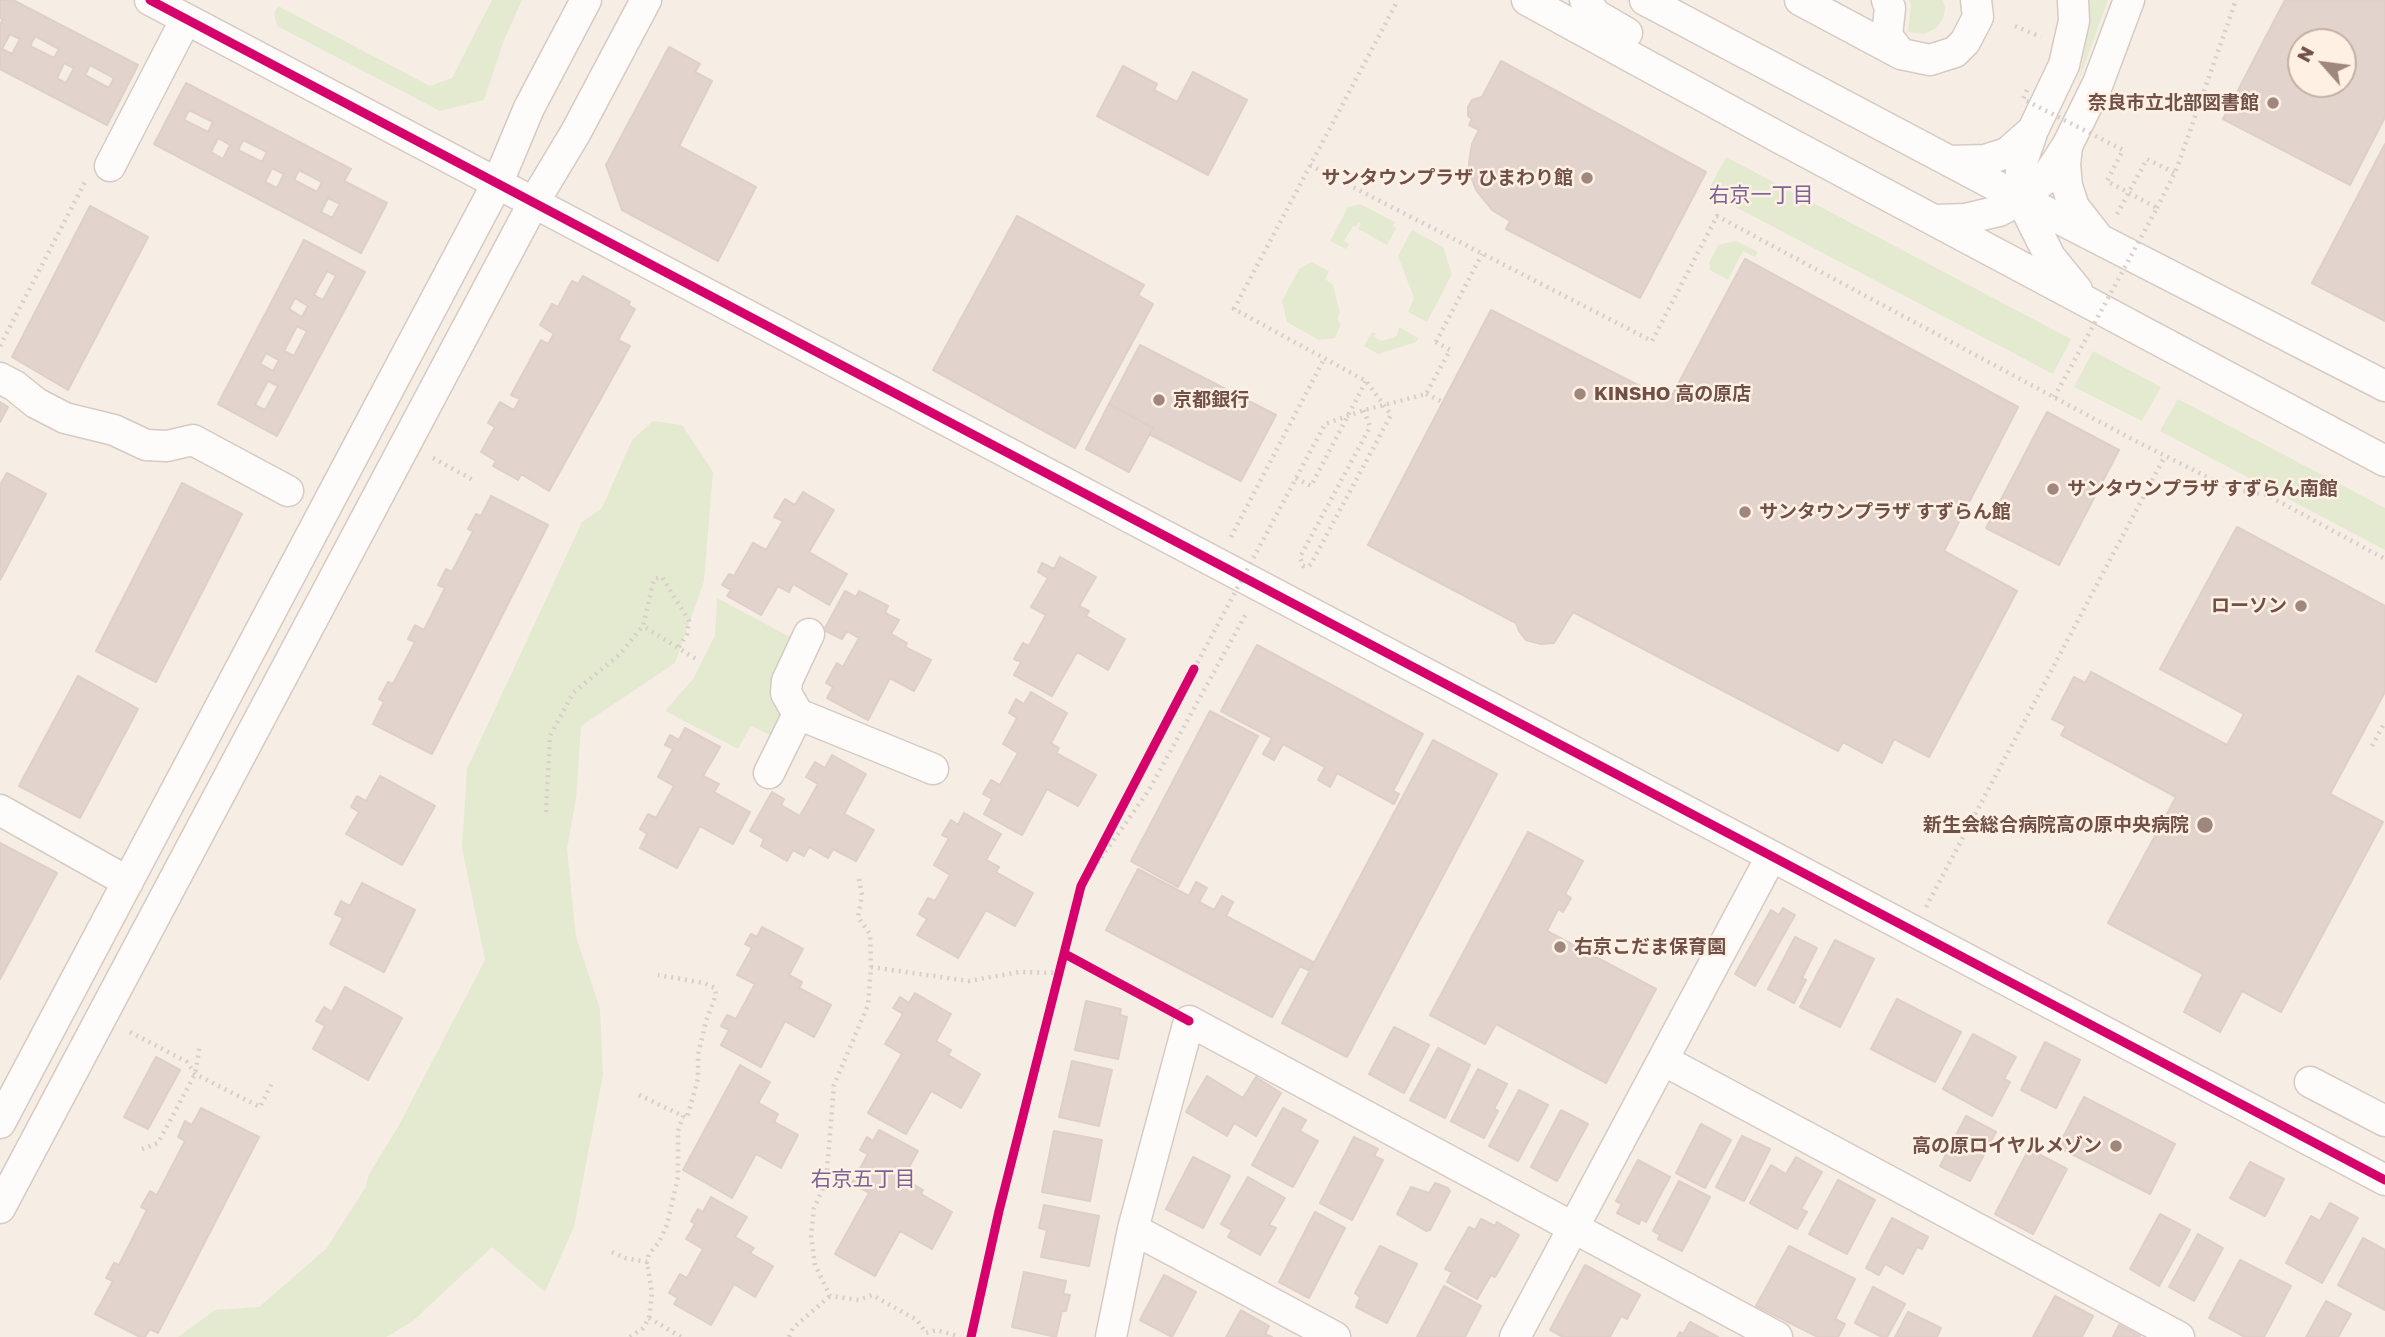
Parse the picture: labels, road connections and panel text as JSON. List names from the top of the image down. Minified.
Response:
{"districts":["右京一丁目","右京五丁目"],"places":["奈良市立北部図書館","サンタウンプラザ ひまわり館","KINSHO 高の原店","京都銀行","サンタウンプラザ すずらん南館","サンタウンプラザ すずらん館","ローソン","新生会総合病院高の原中央病院","右京こだま保育園","高の原ロイヤルメゾン"],"north":"top left"}
